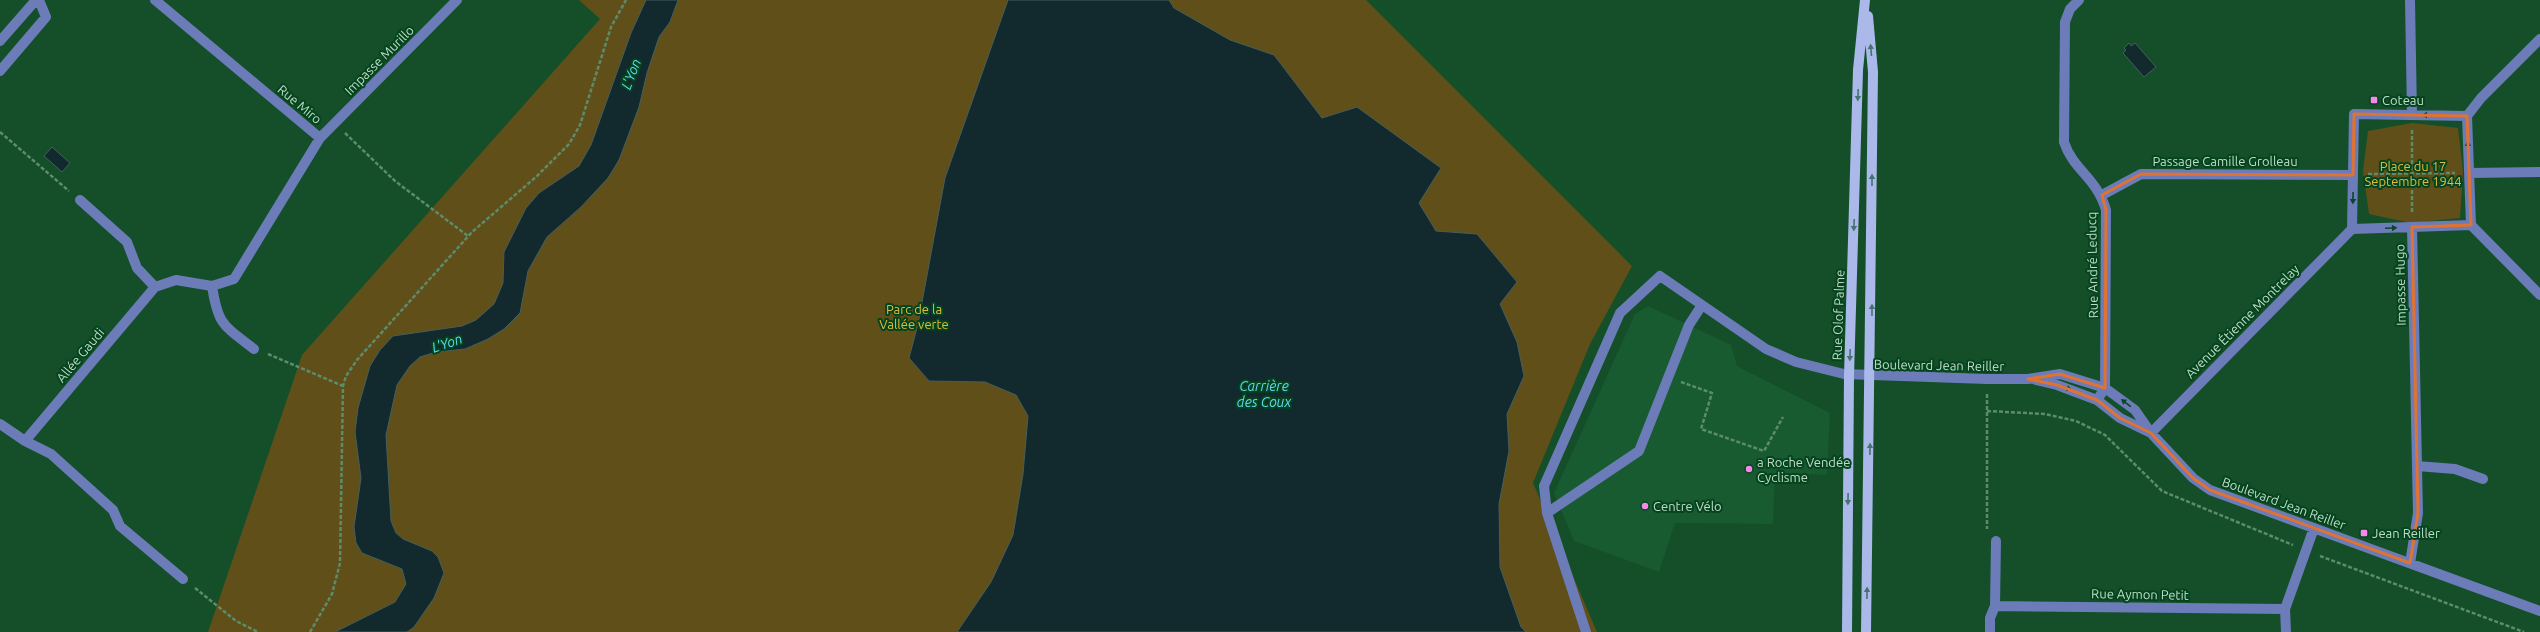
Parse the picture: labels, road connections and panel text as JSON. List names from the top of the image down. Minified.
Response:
{"streets":{"main road":["Rue Olof Palme"],"street":["Impasse Murillo","Rue Miro","Passage Camille Grolleau","Rue André Leducq","Impasse Hugo","Avenue Étienne Montrelay","Allée Gaudi","Boulevard Jean Reiller","Rue Aymon Petit"]},"crossings":[["Impasse Murillo","Rue Miro"],["Passage Camille Grolleau","Rue André Leducq"],["Rue André Leducq","Boulevard Jean Reiller"],["Impasse Hugo","Boulevard Jean Reiller"],["Rue Olof Palme","Boulevard Jean Reiller"],["Avenue Étienne Montrelay","Boulevard Jean Reiller"]],"water":["L'Yon","Carrière des Coux"],"parks":["Place du 17 Septembre 1944","Parc de la Vallée verte"],"places":{"transit":["Coteau","Jean Reiller"],"other":["a Roche Vendée Cyclisme","Centre Vélo"]}}
